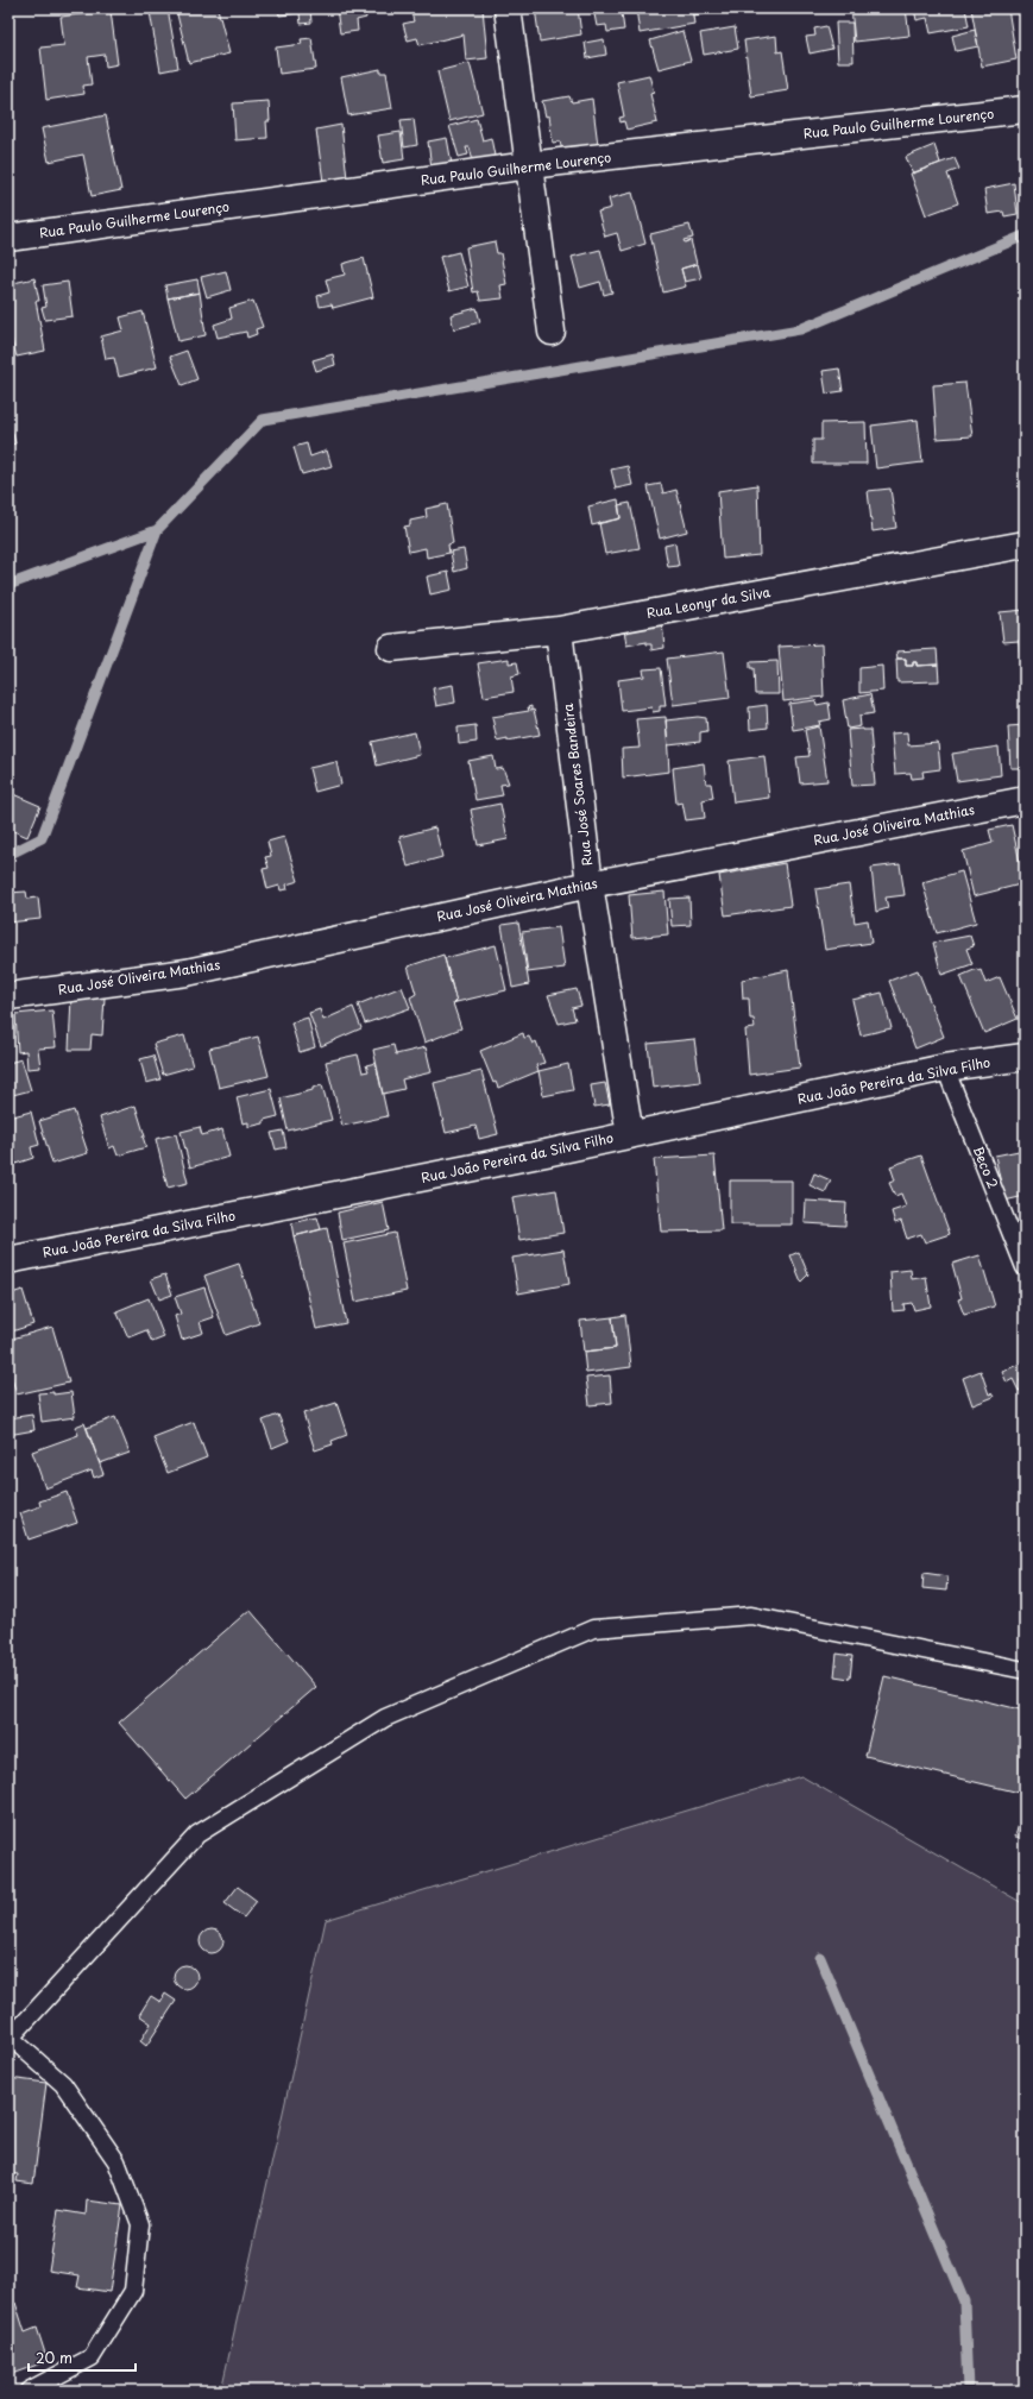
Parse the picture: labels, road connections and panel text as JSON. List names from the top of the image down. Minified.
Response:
{"streets":{"street":["Rua Paulo Guilherme Lourenço","Rua Leonyr da Silva","Rua José Soares Bandeira","Rua José Oliveira Mathias","Rua João Pereira da Silva Filho"],"lane":["Beco 2"]},"crossings":[["Rua Leonyr da Silva","Rua José Soares Bandeira"],["Rua José Soares Bandeira","Rua José Oliveira Mathias"],["Rua José Soares Bandeira","Rua João Pereira da Silva Filho"],["Rua João Pereira da Silva Filho","Beco 2"]],"scale_bar":"20 m"}
